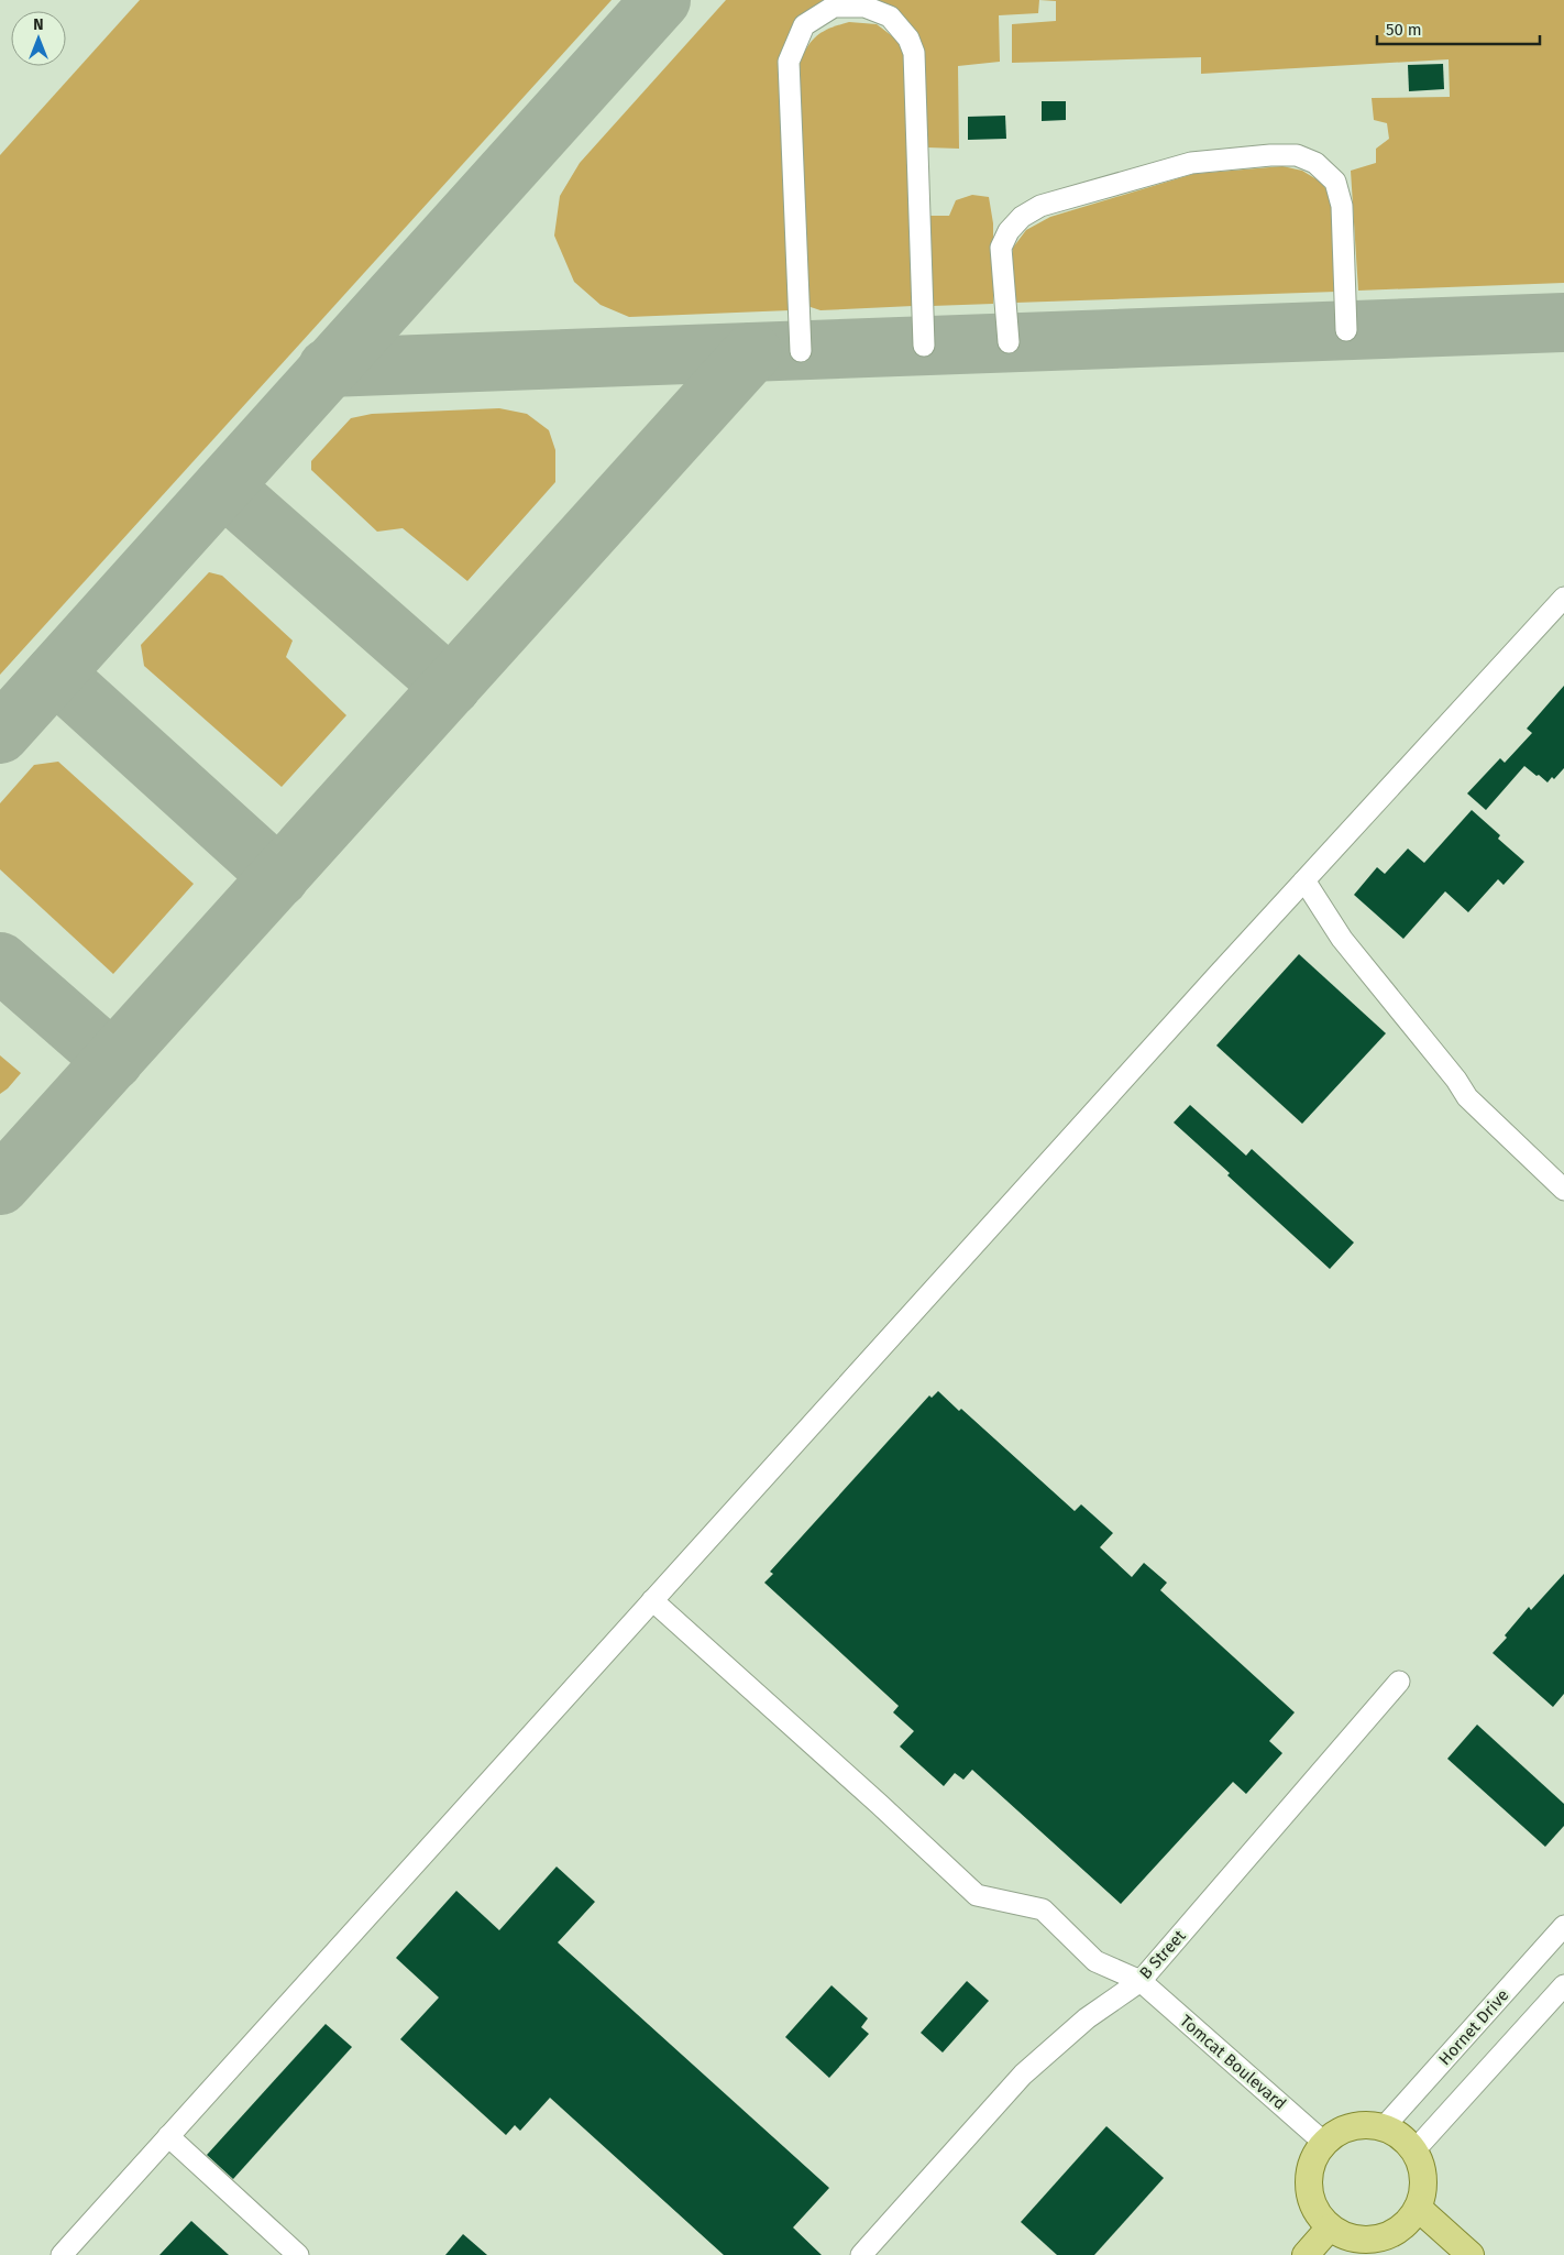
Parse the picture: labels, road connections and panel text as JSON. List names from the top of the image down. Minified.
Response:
{"streets":{"street":["B Street","Hornet Drive","Tomcat Boulevard"]},"crossings":[["B Street","Tomcat Boulevard"],["Hornet Drive","Tomcat Boulevard"]],"scale_bar":"50 m","north":"top"}
